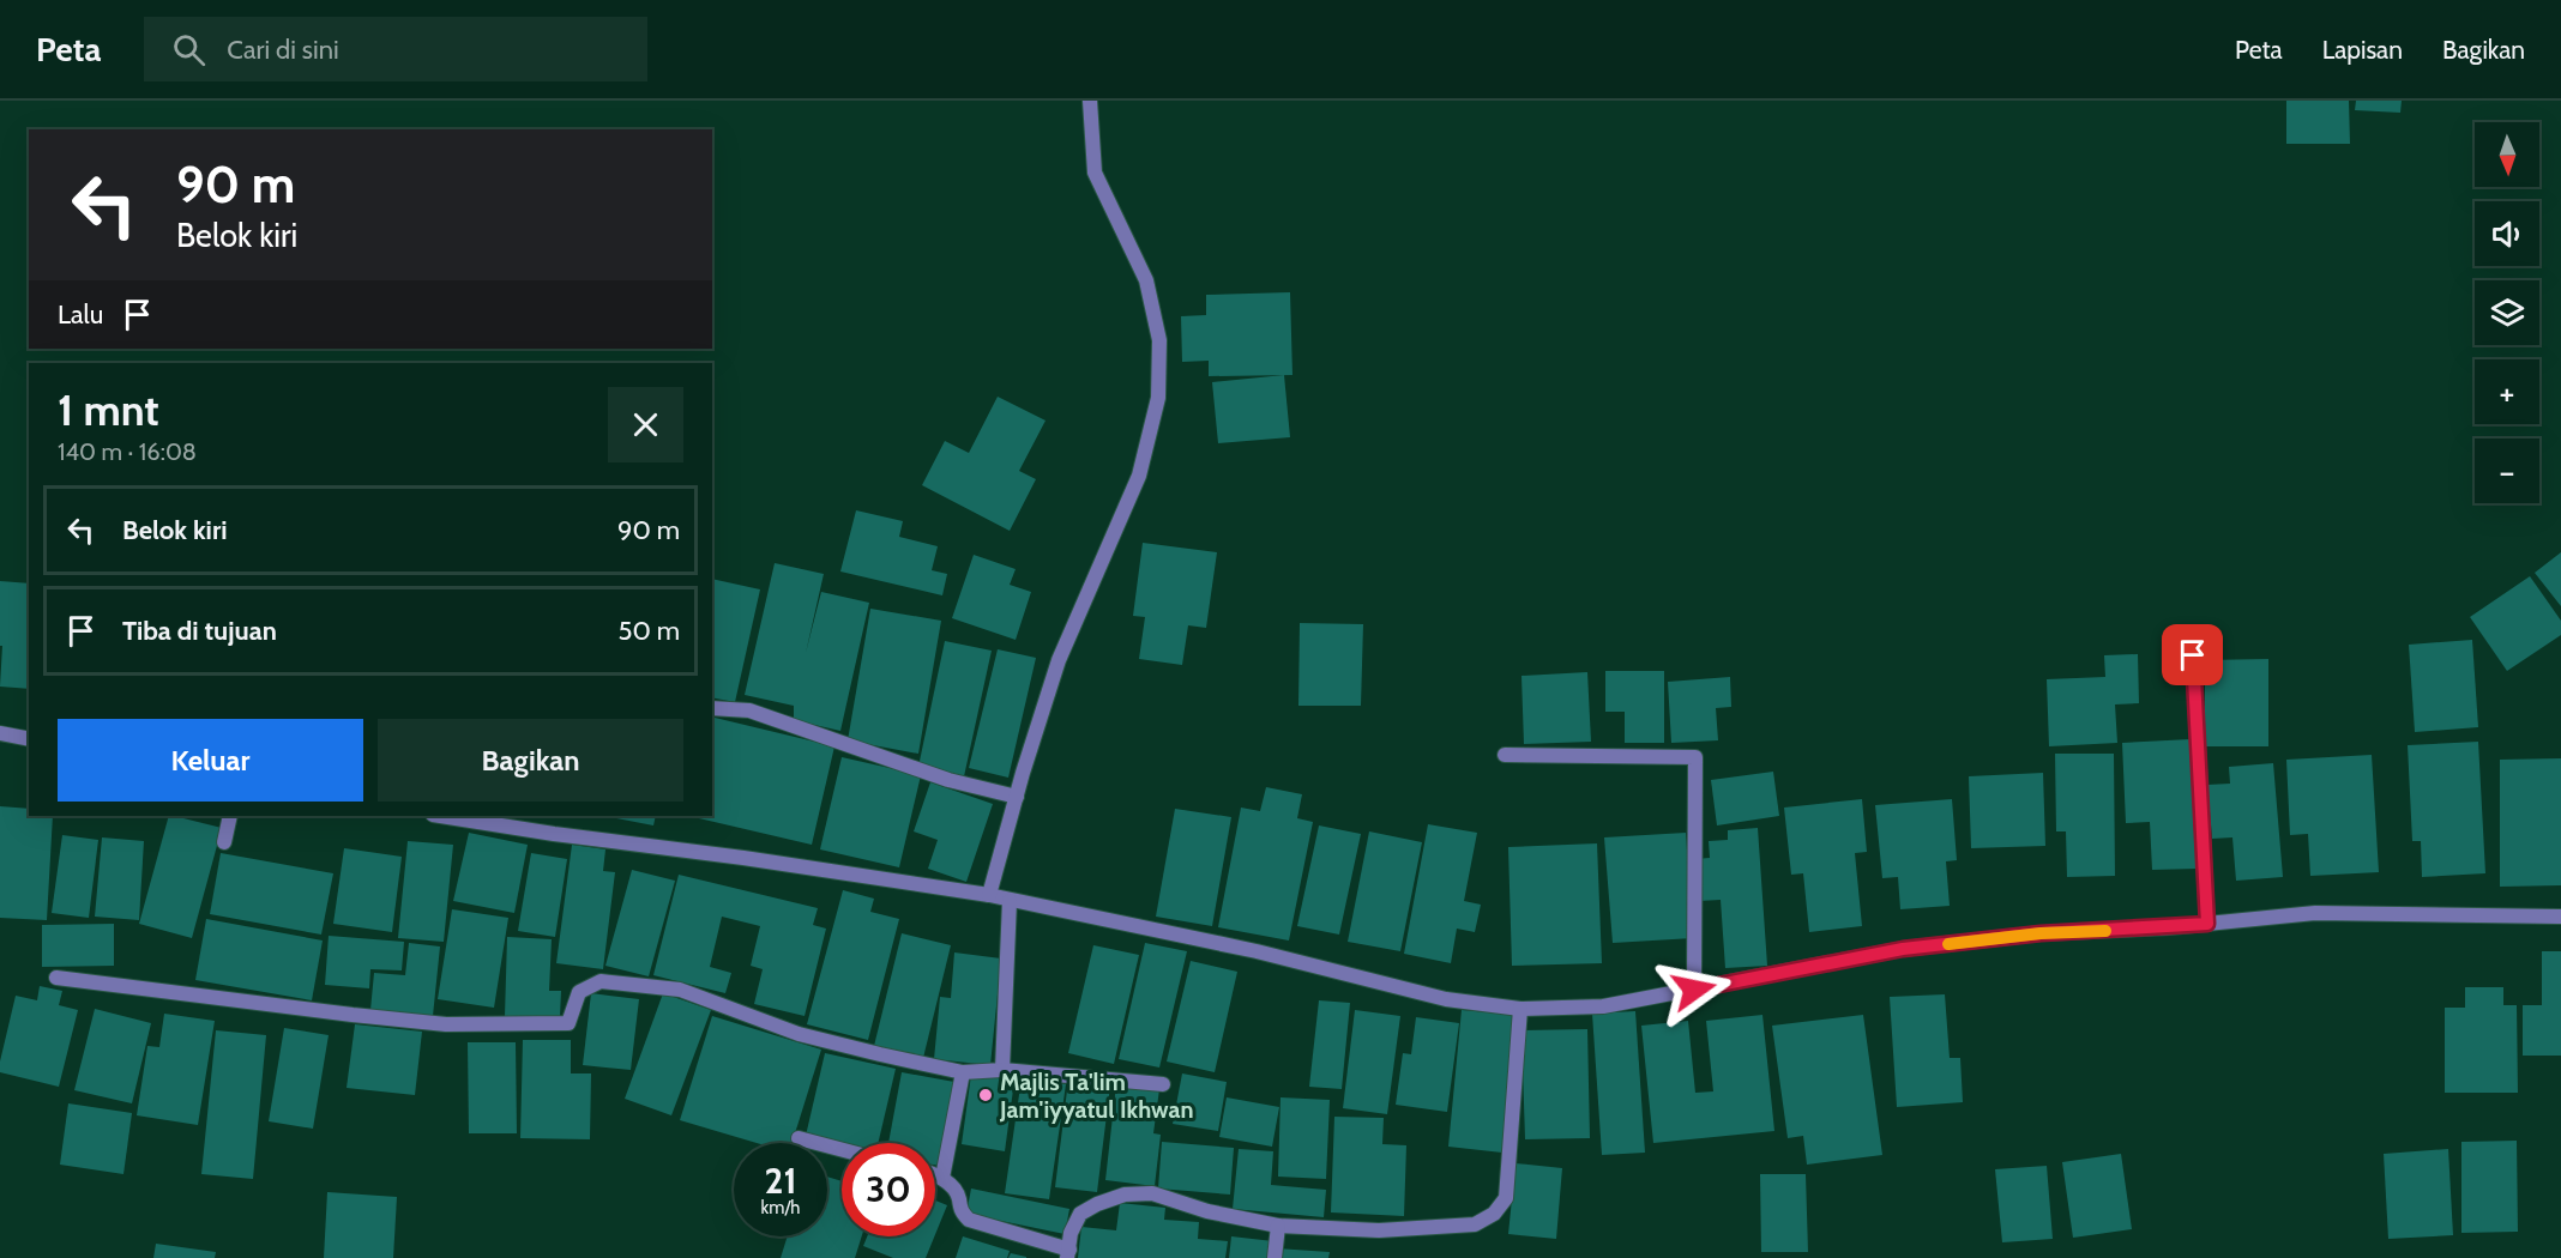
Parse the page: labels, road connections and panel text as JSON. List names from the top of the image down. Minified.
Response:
{"places":["Majlis Ta'lim Jam'iyyatul Ikhwan"],"north":"bottom","page":{"header":"Peta","search":"Cari di sini","nav":["Peta","Lapisan","Bagikan"],"map_buttons":["+","−"],"turn":["90 m","Belok kiri"],"then":"Lalu","heading":["1 mnt","140 m · 16:08"],"list":[{"name":"Belok kiri","value":"90 m"},{"name":"Tiba di tujuan","value":"50 m"}],"buttons":["Keluar","Bagikan"],"speed":"21 km/h","limit":"30"}}
